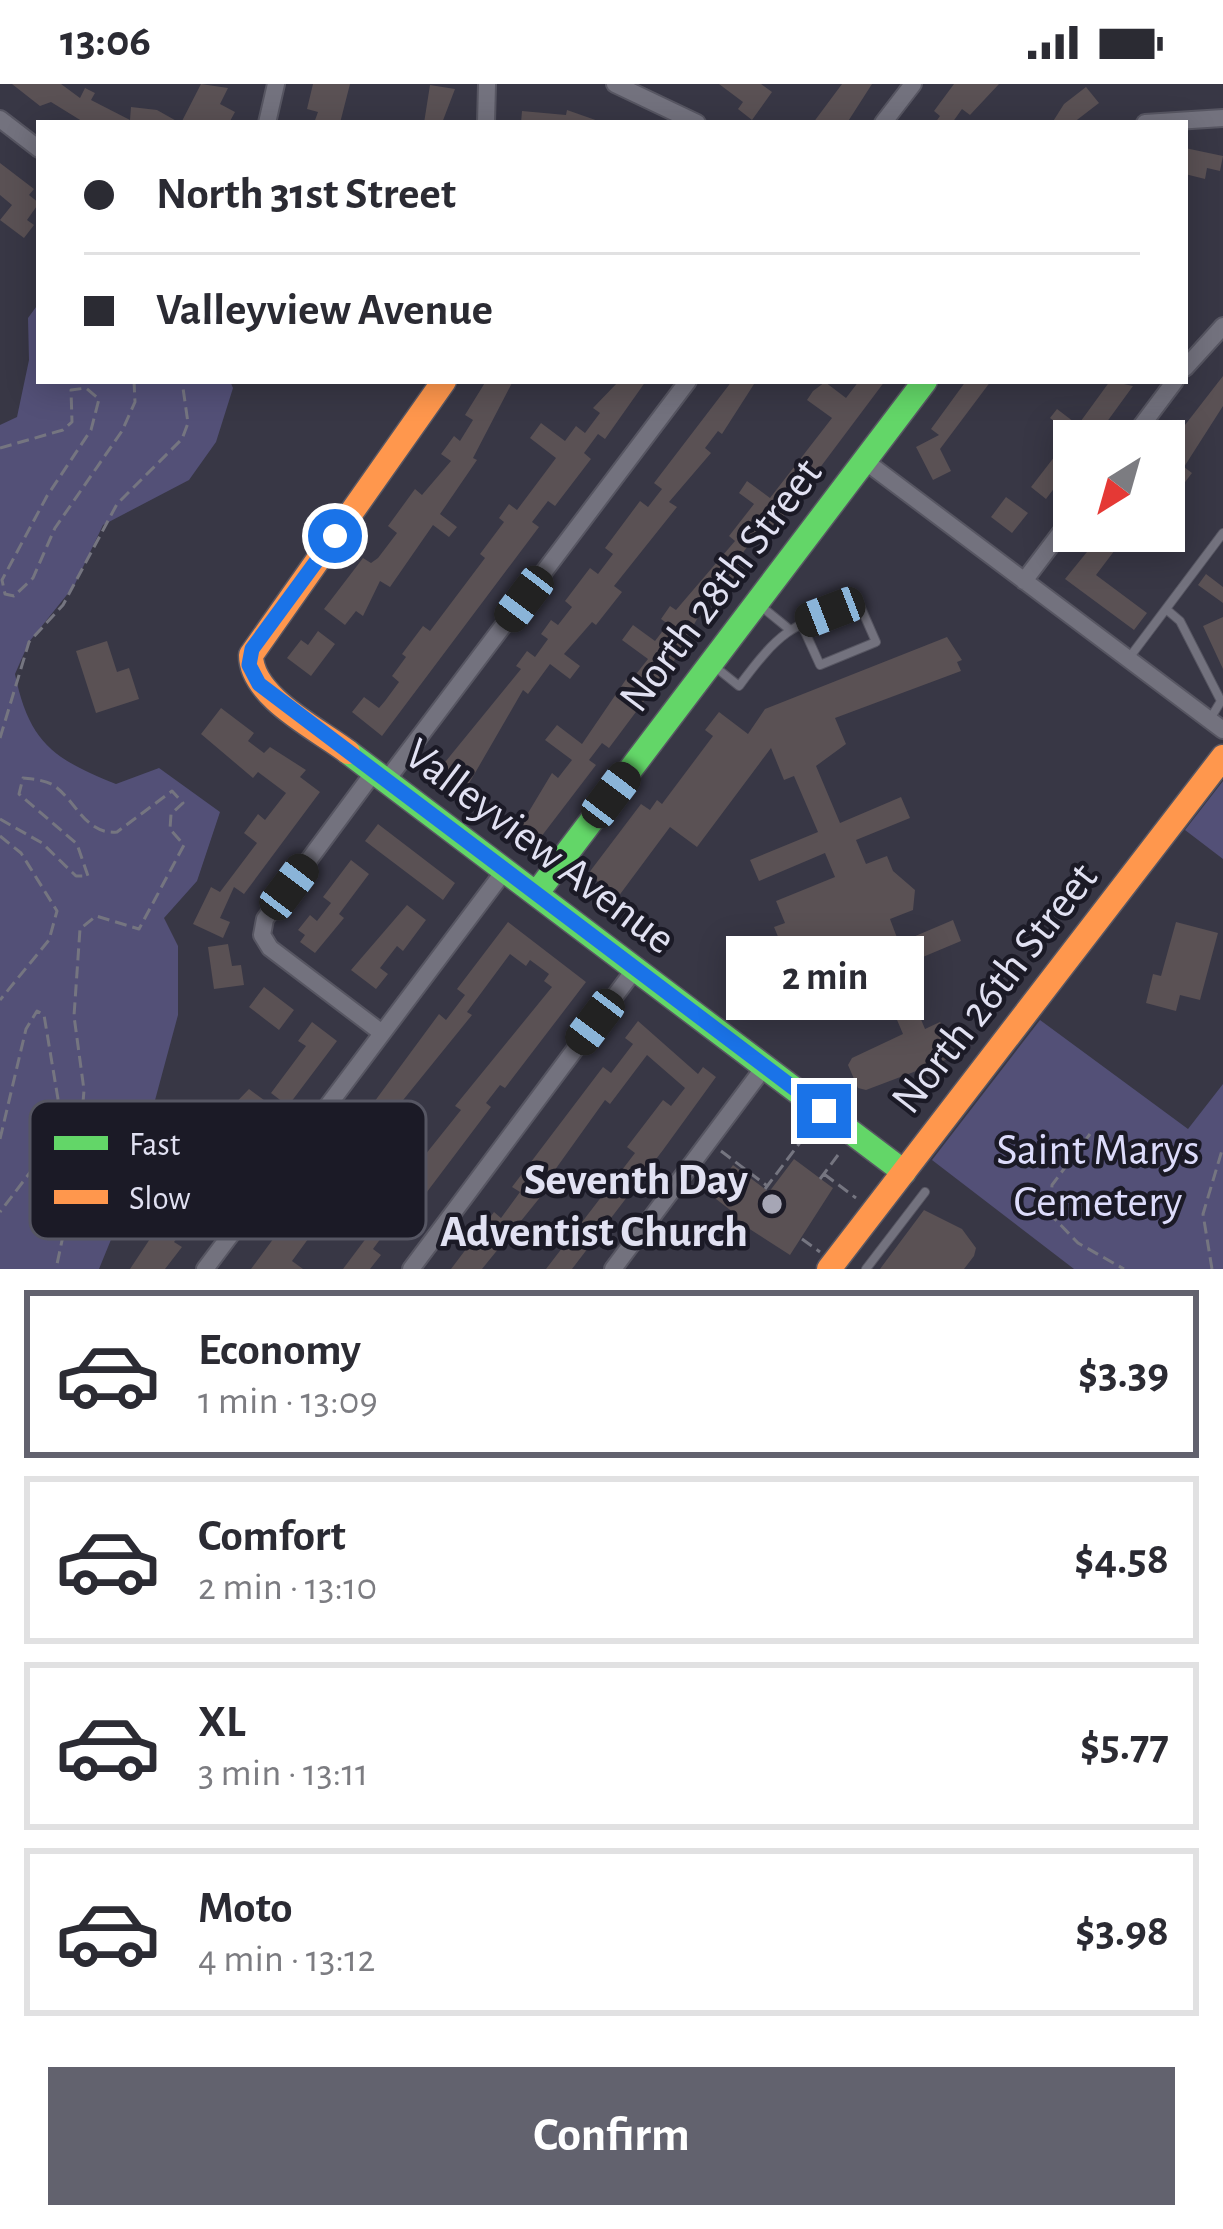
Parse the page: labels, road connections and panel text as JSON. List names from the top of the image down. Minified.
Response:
{"streets":{"street":["North 28th Street","Valleyview Avenue","North 26th Street"]},"crossings":[["North 28th Street","Valleyview Avenue"],["Valleyview Avenue","North 26th Street"]],"parks":["Saint Marys Cemetery"],"places":["Seventh Day Adventist Church"],"legend":["Fast","Slow"],"north":"bottom left","page":{"status":"13:06","banner":["North 31st Street","Valleyview Avenue"],"bubble":"2 min","list":[{"name":"Economy","note":"1 min · 13:09","value":"$3.39"},{"name":"Comfort","note":"2 min · 13:10","value":"$4.58"},{"name":"XL","note":"3 min · 13:11","value":"$5.77"},{"name":"Moto","note":"4 min · 13:12","value":"$3.98"}],"buttons":"Confirm"}}
